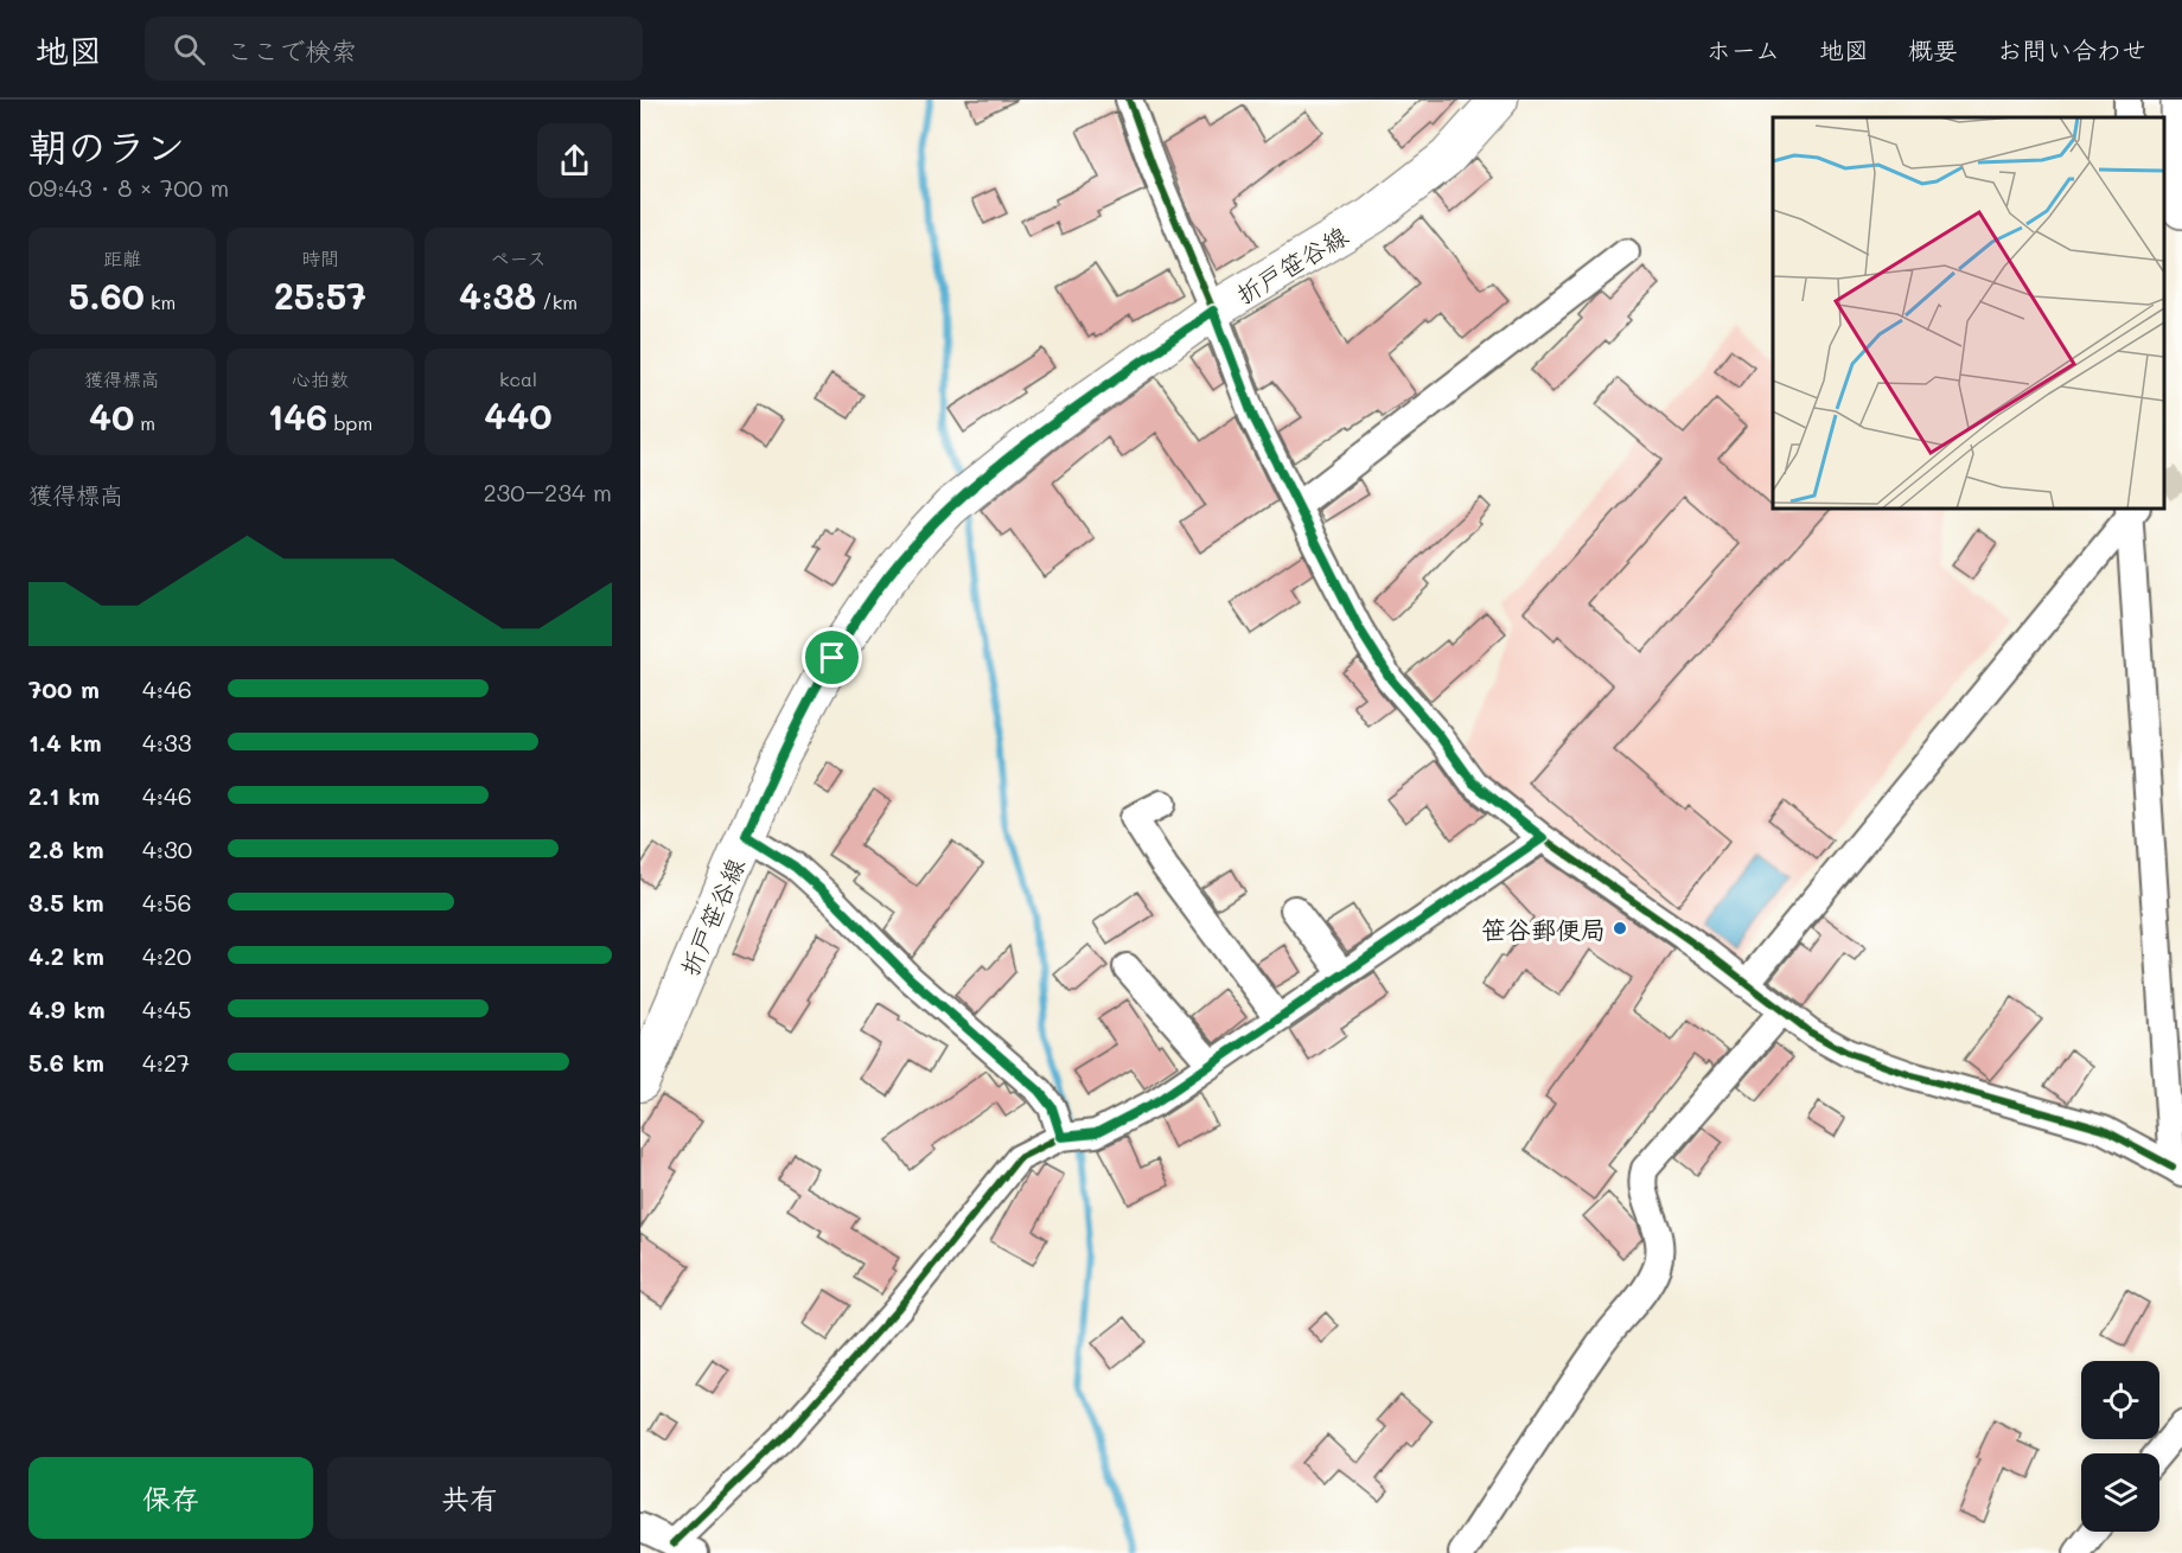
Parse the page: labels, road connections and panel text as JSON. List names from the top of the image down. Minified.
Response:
{"streets":{"main road":["折戸笹谷線"]},"places":["笹谷郵便局"],"page":{"header":"地図","search":"ここで検索","nav":["ホーム","地図","概要","お問い合わせ"],"heading":["朝のラン","09:43 · 8 × 700 m"],"stats":[["距離","5.60 km"],["時間","25:57"],["ペース","4:38 /km"],["獲得標高","40 m"],["心拍数","146 bpm"],["kcal","440"]],"chart":["獲得標高","230–234 m"],"list":[{"name":"700 m","note":"4:46"},{"name":"1.4 km","note":"4:33"},{"name":"2.1 km","note":"4:46"},{"name":"2.8 km","note":"4:30"},{"name":"3.5 km","note":"4:56"},{"name":"4.2 km","note":"4:20"},{"name":"4.9 km","note":"4:45"},{"name":"5.6 km","note":"4:27"}],"buttons":["保存","共有"]}}
